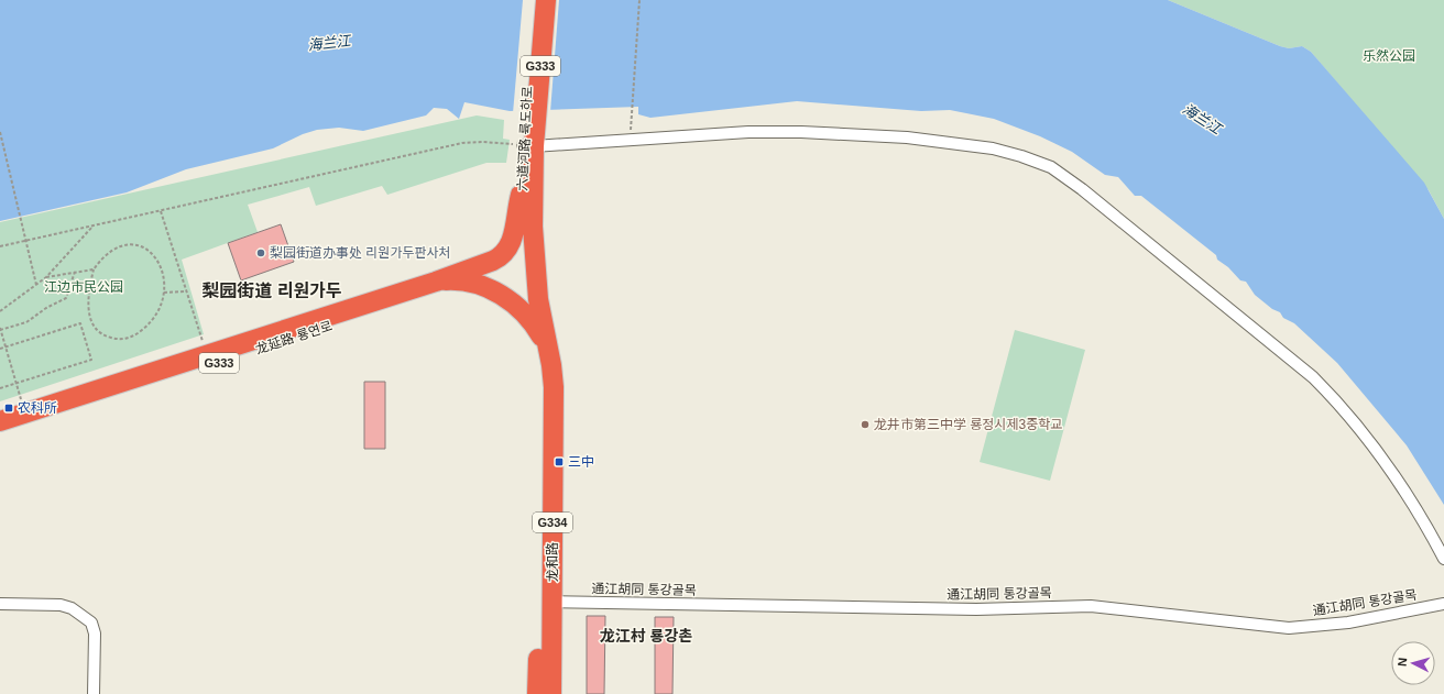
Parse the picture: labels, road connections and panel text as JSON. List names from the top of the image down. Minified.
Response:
{"streets":{"highway":["G333","六道河路 륙도하로","龙延路 룡연로","G334","龙和路"],"street":["通江胡同 통강골목"]},"crossings":[["六道河路 륙도하로","龙延路 룡연로"],["六道河路 륙도하로","龙和路"],["龙延路 룡연로","龙和路"],["龙和路","通江胡同 통강골목"]],"districts":["梨园街道 리원가두","龙江村 룡강촌"],"water":["海兰江"],"parks":["乐然公园","江边市民公园"],"places":{"other":["梨园街道办事处 리원가두판사처","龙井市第三中学 룡정시제3중학교"],"transit":["农科所","三中"]},"north":"left"}
